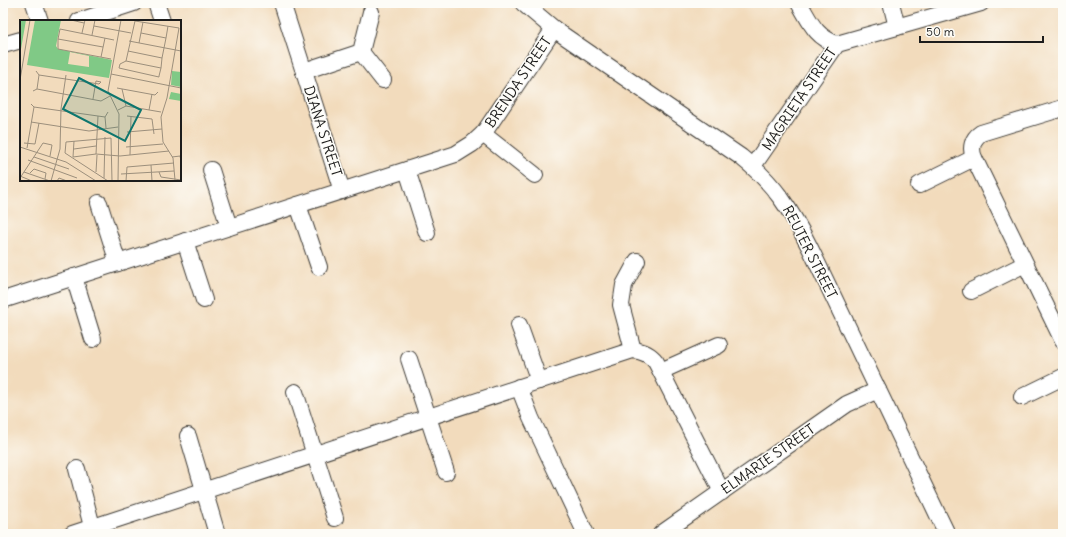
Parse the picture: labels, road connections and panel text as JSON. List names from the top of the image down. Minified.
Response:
{"streets":{"street":["BRENDA STREET","MAGRIETA STREET","DIANA STREET","REUTER STREET","ELMARIE STREET"]},"crossings":[["BRENDA STREET","DIANA STREET"],["BRENDA STREET","REUTER STREET"],["MAGRIETA STREET","REUTER STREET"],["REUTER STREET","ELMARIE STREET"]],"scale_bar":"50 m"}
